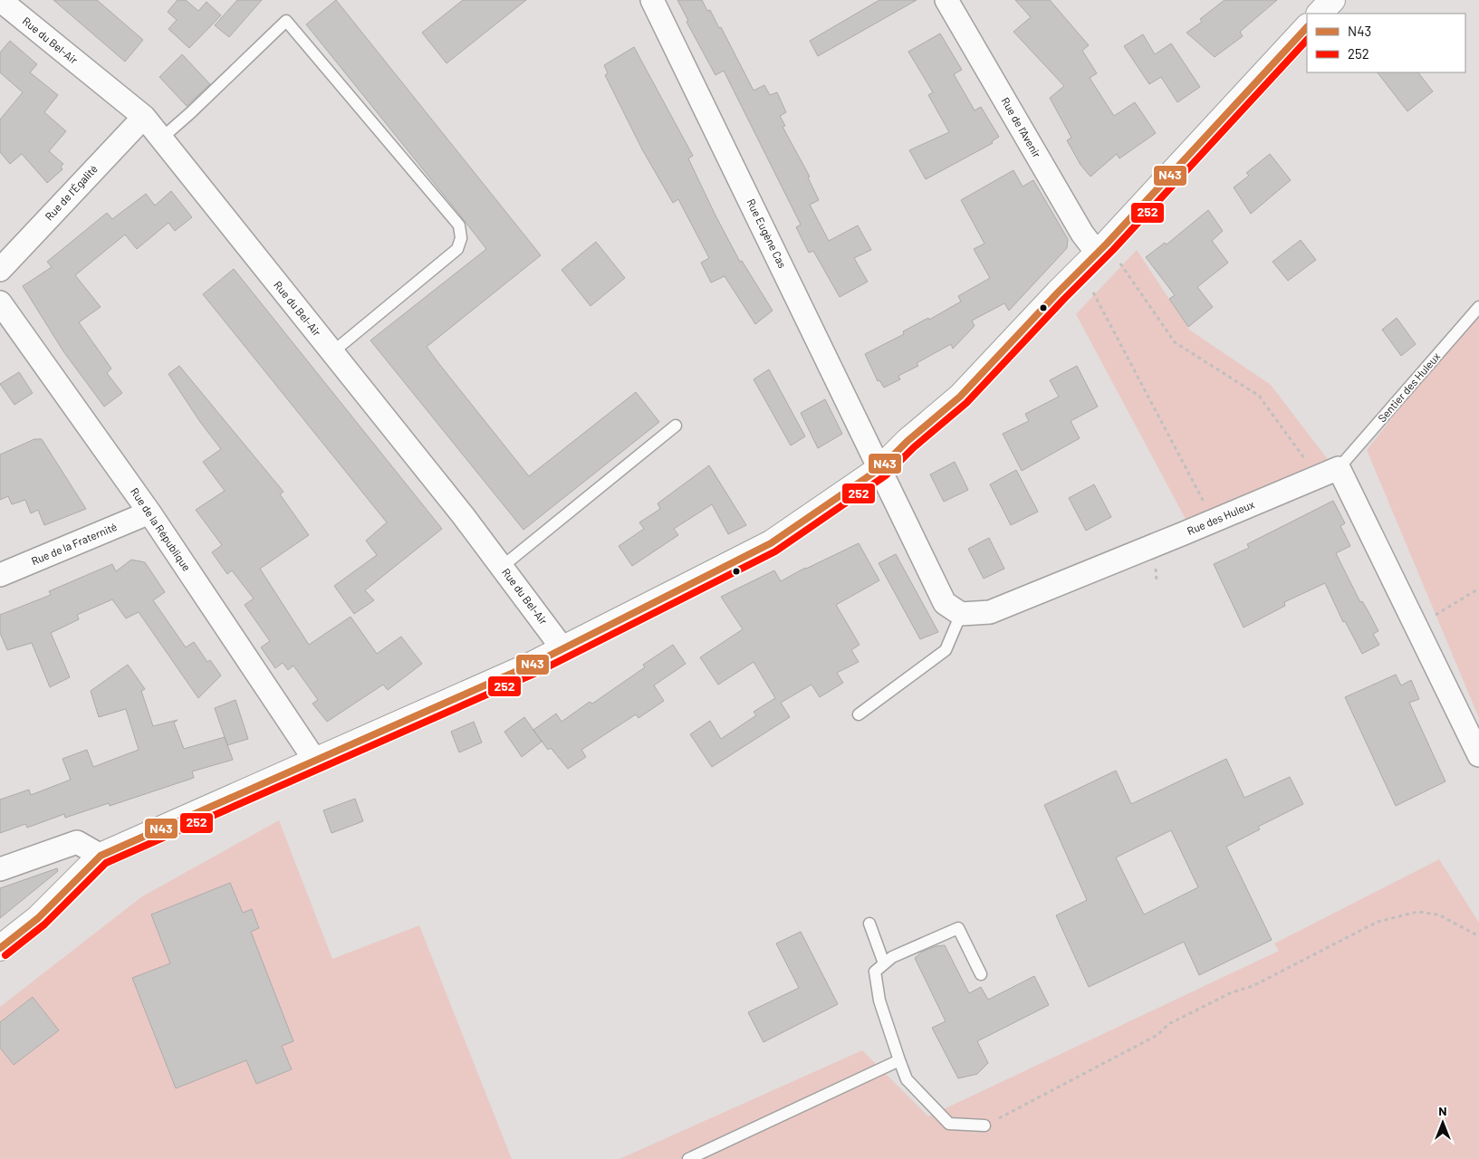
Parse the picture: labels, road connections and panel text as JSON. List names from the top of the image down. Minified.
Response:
{"streets":{"street":["Rue du Bel-Air","Rue de l'Avenir","Rue de l'Égalité","Rue Eugène Cas","Rue des Huleux","Rue de la République","Rue de la Fraternité"],"lane":["Sentier des Huleux"]},"crossings":[["Rue du Bel-Air","Rue de l'Égalité"],["Sentier des Huleux","Rue des Huleux"],["Rue de la République","Rue de la Fraternité"]],"lines":["transit line N43","transit line 252"],"legend":["N43","252"],"north":"top"}
